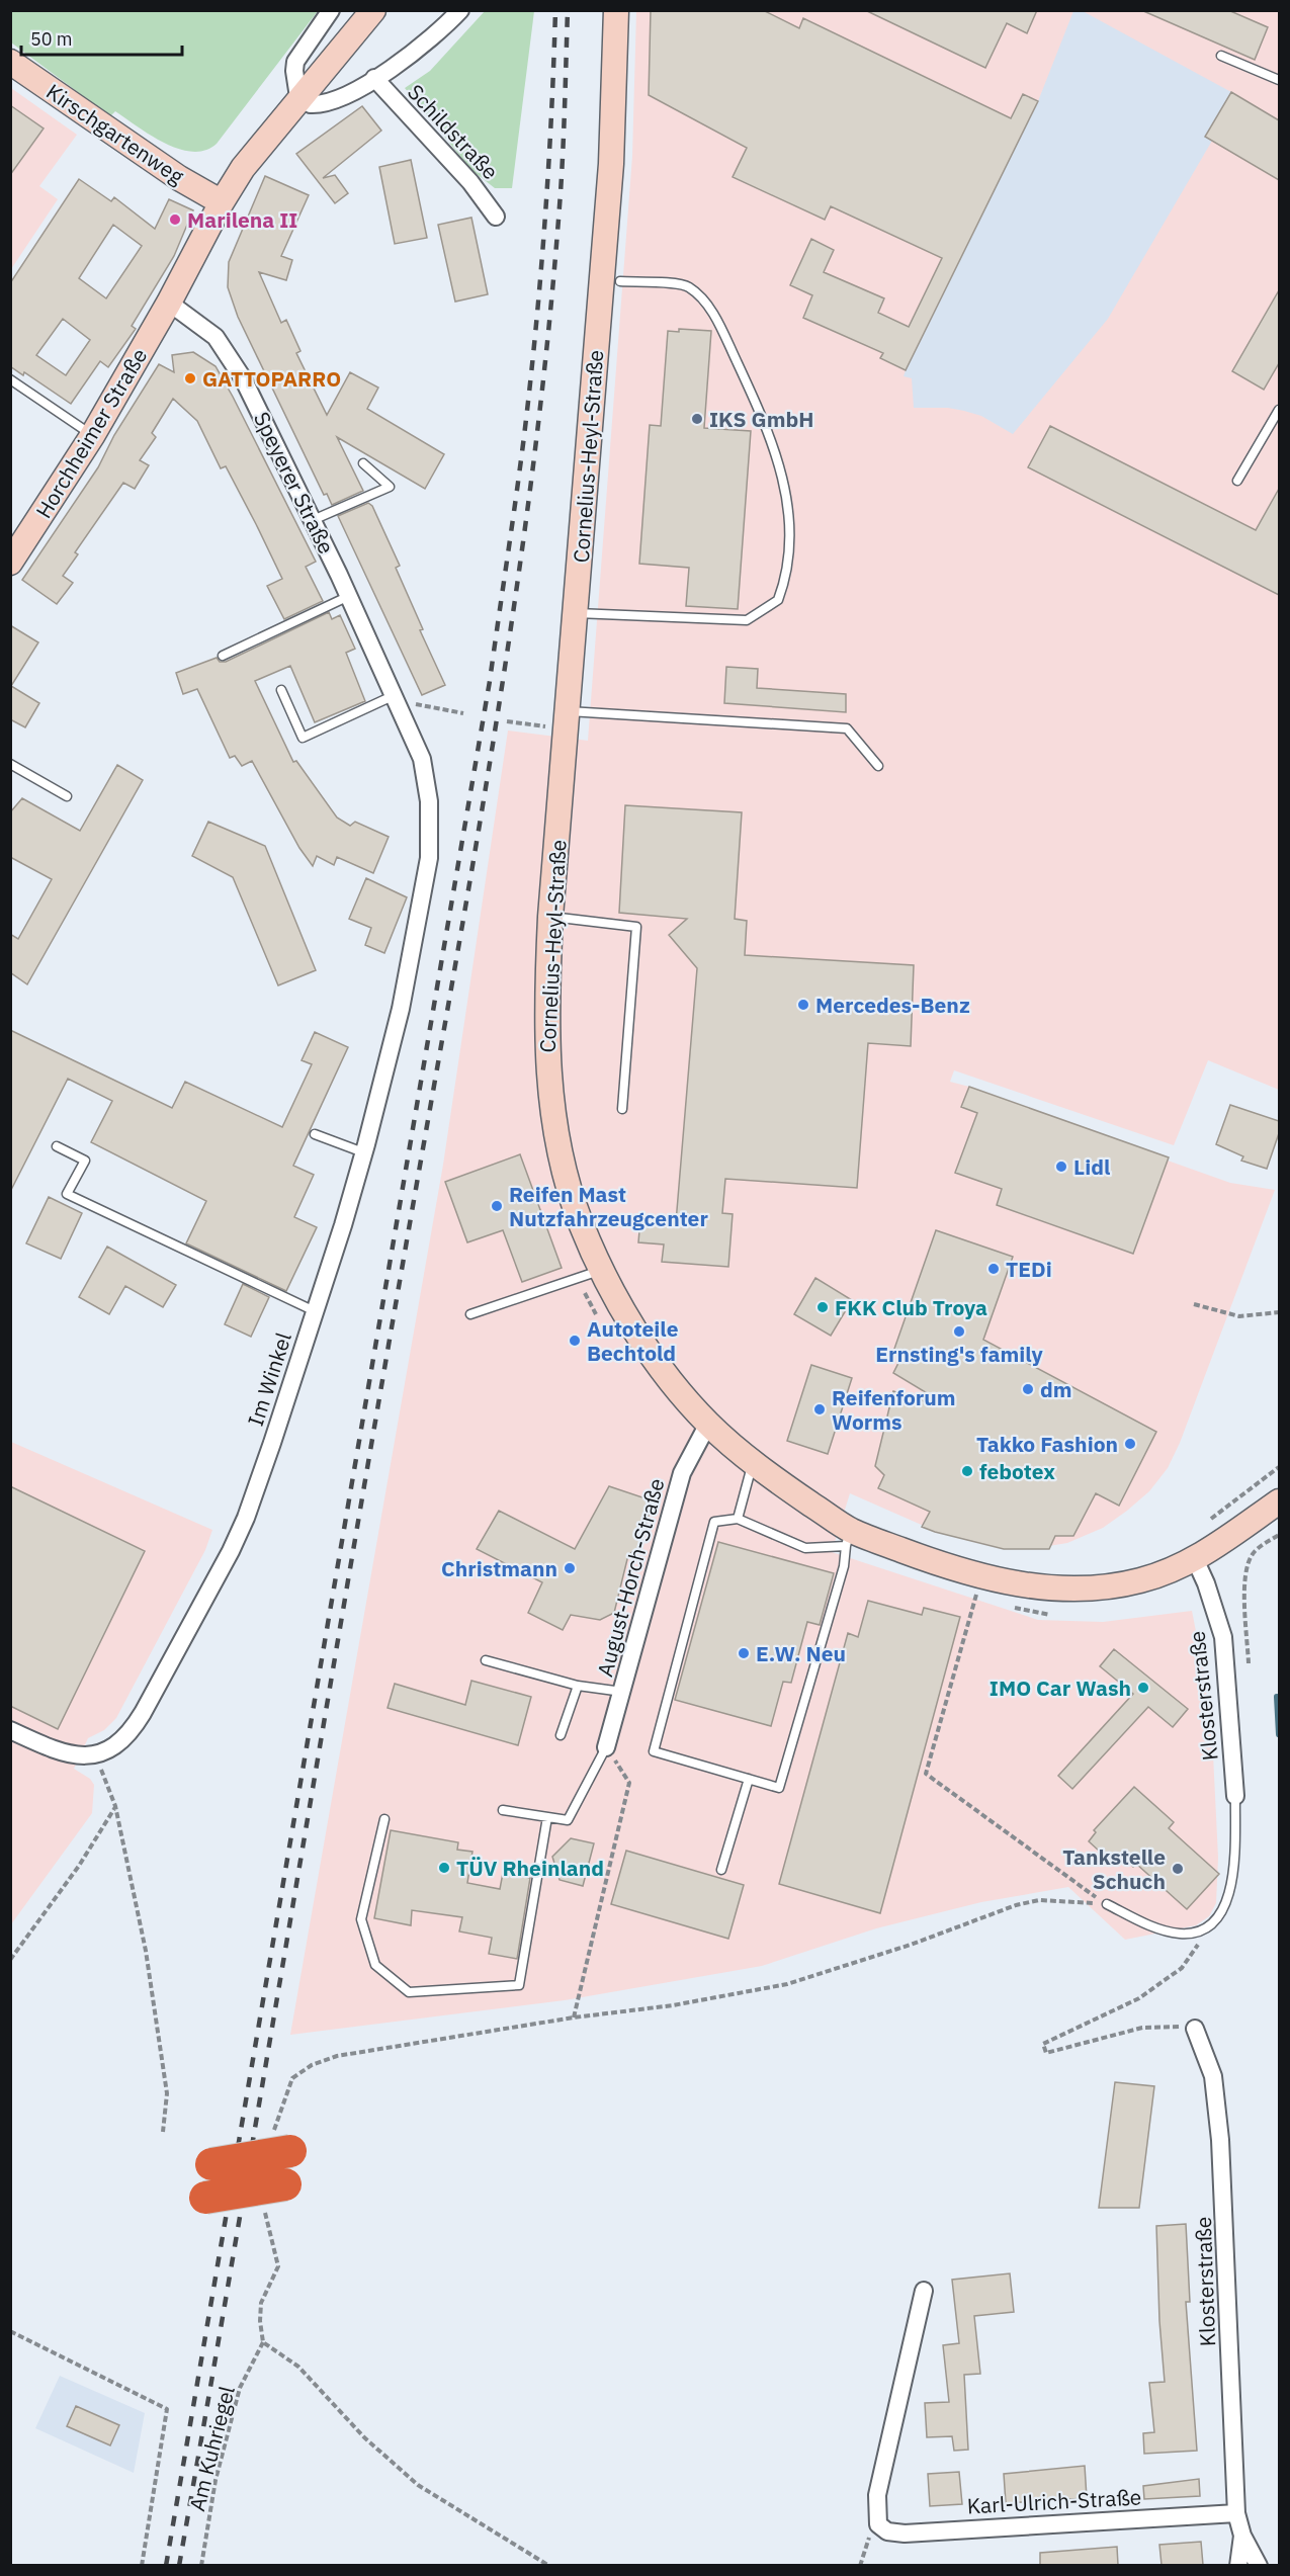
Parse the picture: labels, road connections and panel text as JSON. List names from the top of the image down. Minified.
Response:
{"streets":{"main road":["Kirschgartenweg","Horchheimer Straße","Cornelius-Heyl-Straße"],"street":["Schildstraße","Speyerer Straße","Im Winkel","August-Horch-Straße","Klosterstraße","Karl-Ulrich-Straße"],"path":["Am Kuhriegel"]},"crossings":[["Horchheimer Straße","Speyerer Straße"],["Cornelius-Heyl-Straße","August-Horch-Straße"],["Cornelius-Heyl-Straße","Klosterstraße"],["Speyerer Straße","Im Winkel"],["Klosterstraße","Karl-Ulrich-Straße"]],"places":["Marilena II","GATTOPARRO","IKS GmbH","Mercedes-Benz","Lidl","Reifen Mast Nutzfahrzeugcenter","TEDi","FKK Club Troya","Ernsting's family","Autoteile Bechtold","dm","Reifenforum Worms","Takko Fashion","febotex","Christmann","E.W. Neu","IMO Car Wash","TÜV Rheinland","Tankstelle Schuch"],"scale_bar":"50 m"}
